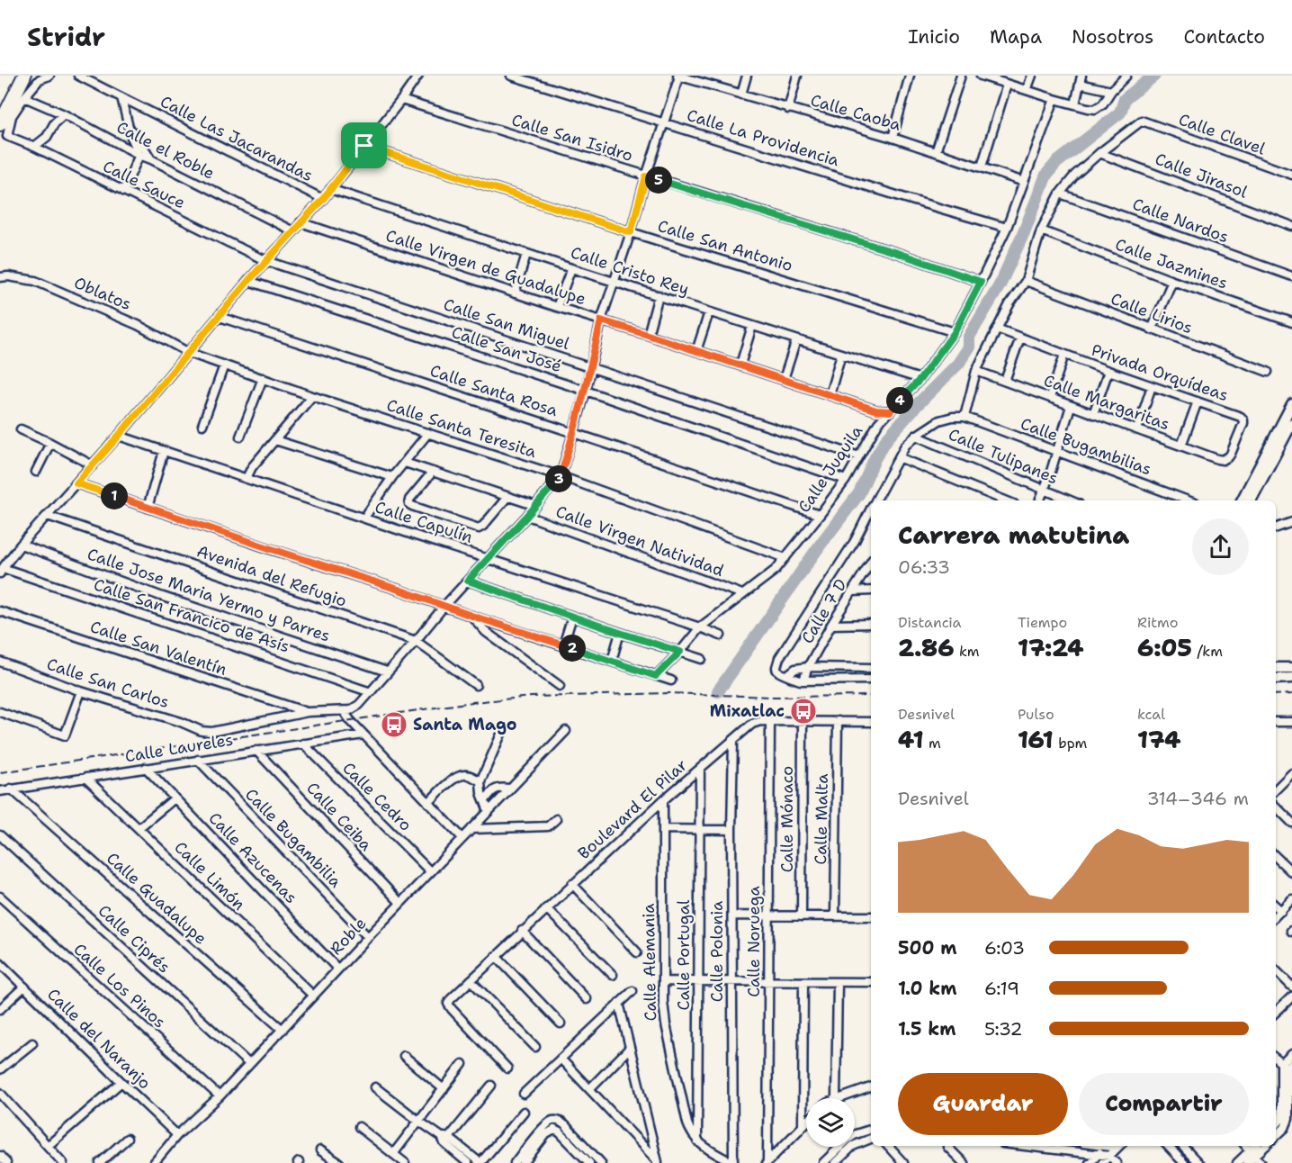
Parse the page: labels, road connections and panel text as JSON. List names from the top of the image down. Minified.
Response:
{"streets":{"street":["Calle Caoba","Calle Clavel","Calle San Isidro","Calle La Providencia","Calle Las Jacarandas","Calle el Roble","Calle Jirasol","Calle Sauce","Calle Nardos","Calle San Antonio","Calle Jazmines","Calle Virgen de Guadalupe","Calle Cristo Rey","Oblatos","Calle Lirios","Calle San Miguel","Calle San José","Privada Orquídeas","Calle Santa Rosa","Calle Margaritas","Calle Santa Teresita","Calle Bugambilias","Calle Tulipanes","Calle Juquila","Calle Capulín","Calle Virgen Natividad","Avenida del Refugio","Calle Jose Maria Yermo y Parres","Calle 7 D","Calle San Francico de Asís","Calle San Valentín","Calle San Carlos","Calle Laureles","Calle Cedro","Boulevard El Pilar","Calle Ceiba","Calle Mónaco","Calle Malta","Calle Bugambilia","Calle Azucenas","Calle Limón","Calle Guadalupe","Roble","Calle Ciprés","Calle Noruega","Calle Polonia","Calle Portugal","Calle Alemania","Calle Los Pinos","Calle del Naranjo"]},"crossings":[["Calle Caoba","Calle Juquila"],["Calle Clavel","Calle Jirasol"],["Calle San Isidro","Calle Juquila"],["Calle La Providencia","Calle Juquila"],["Calle el Roble","Calle Sauce"],["Calle Sauce","Calle San Miguel"],["Calle San Antonio","Calle Juquila"],["Calle Virgen de Guadalupe","Calle Juquila"],["Calle Cristo Rey","Calle Juquila"],["Oblatos","Calle Santa Teresita"],["Calle San Miguel","Calle Juquila"],["Calle San José","Calle Juquila"],["Privada Orquídeas","Calle Margaritas"],["Calle Santa Rosa","Calle Juquila"],["Calle Santa Teresita","Calle Juquila"],["Calle Juquila","Calle Capulín"],["Calle Juquila","Calle Virgen Natividad"],["Calle San Valentín","Calle Laureles"],["Calle San Carlos","Calle Laureles"],["Calle Laureles","Calle Cedro"],["Calle Laureles","Calle Ceiba"],["Calle Laureles","Calle Bugambilia"],["Calle Laureles","Calle Azucenas"],["Calle Laureles","Calle Limón"],["Calle Laureles","Calle Guadalupe"],["Calle Cedro","Roble"],["Boulevard El Pilar","Calle Mónaco"],["Boulevard El Pilar","Calle Malta"],["Boulevard El Pilar","Calle Noruega"],["Boulevard El Pilar","Calle Polonia"],["Boulevard El Pilar","Calle Portugal"],["Boulevard El Pilar","Calle Alemania"],["Calle Ceiba","Roble"],["Calle Bugambilia","Roble"],["Calle Azucenas","Roble"],["Calle Limón","Roble"],["Calle Guadalupe","Roble"],["Roble","Calle Ciprés"],["Roble","Calle Los Pinos"],["Roble","Calle del Naranjo"],["Calle Portugal","Calle Alemania"]],"places":{"bus stop":["Mixatlac","Santa Mago"]},"page":{"header":"Stridr","nav":["Inicio","Mapa","Nosotros","Contacto"],"pins":["5","4","3","1","2"],"heading":["Carrera matutina","06:33"],"stats":[["Distancia","2.86 km"],["Tiempo","17:24"],["Ritmo","6:05 /km"],["Desnivel","41 m"],["Pulso","161 bpm"],["kcal","174"]],"chart":["Desnivel","314–346 m"],"list":[{"name":"500 m","note":"6:03"},{"name":"1.0 km","note":"6:19"},{"name":"1.5 km","note":"5:32"}],"buttons":["Guardar","Compartir"]}}
